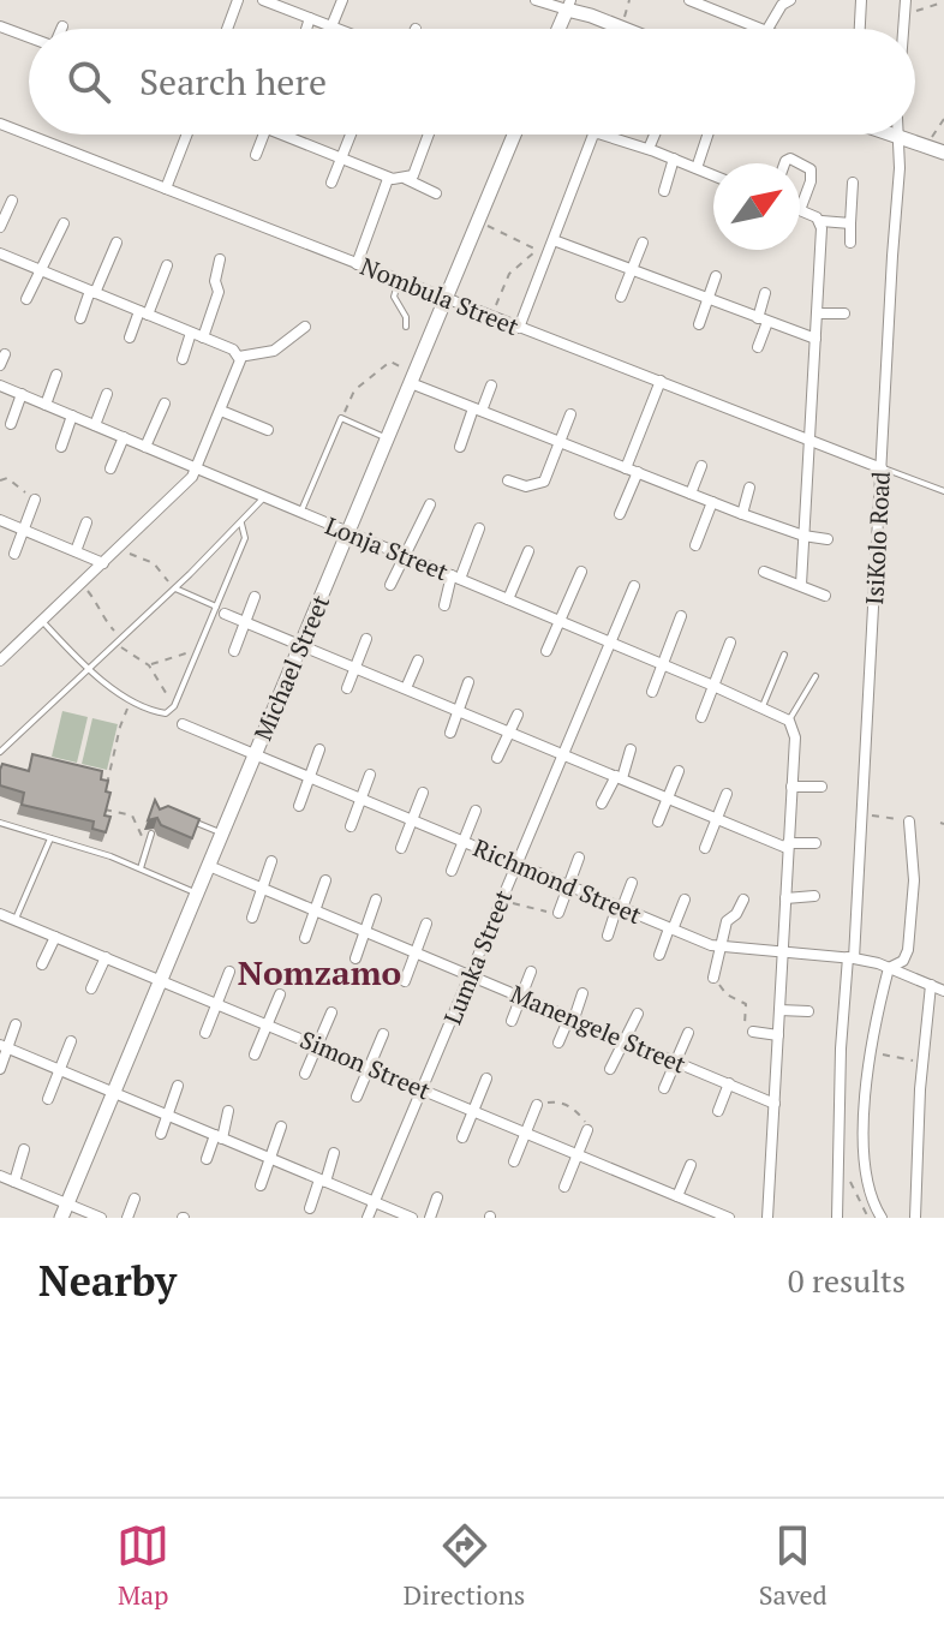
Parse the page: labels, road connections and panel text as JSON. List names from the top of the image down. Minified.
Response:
{"streets":{"street":["Nombula Street","IsiKolo Road","Lonja Street","Michael Street","Richmond Street","Lumka Street","Manengele Street","Simon Street"]},"crossings":[["Nombula Street","IsiKolo Road"],["Nombula Street","Michael Street"],["IsiKolo Road","Richmond Street"],["Lonja Street","Michael Street"],["Lonja Street","Lumka Street"],["Michael Street","Richmond Street"],["Michael Street","Manengele Street"],["Michael Street","Simon Street"],["Richmond Street","Lumka Street"],["Lumka Street","Manengele Street"],["Lumka Street","Simon Street"]],"districts":["Nomzamo"],"north":"top right","page":{"search":"Search here","heading":["Nearby","0 results"],"nav":["Map","Directions","Saved"]}}
